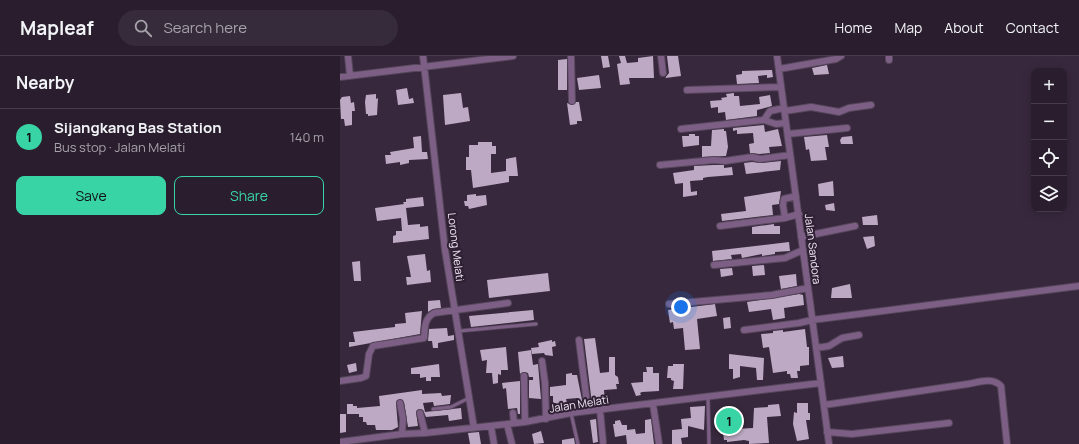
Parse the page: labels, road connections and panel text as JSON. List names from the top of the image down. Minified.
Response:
{"streets":{"street":["Lorong Melati","Jalan Sandora","Jalan Melati"]},"crossings":[["Lorong Melati","Jalan Melati"],["Jalan Sandora","Jalan Melati"]],"page":{"header":"Mapleaf","search":"Search here","nav":["Home","Map","About","Contact"],"heading":"Nearby","map_buttons":["+","−"],"list":[{"mark":"1","name":"Sijangkang Bas Station","note":"Bus stop · Jalan Melati","value":"140 m"}],"buttons":["Save","Share"],"pins":"1"}}
